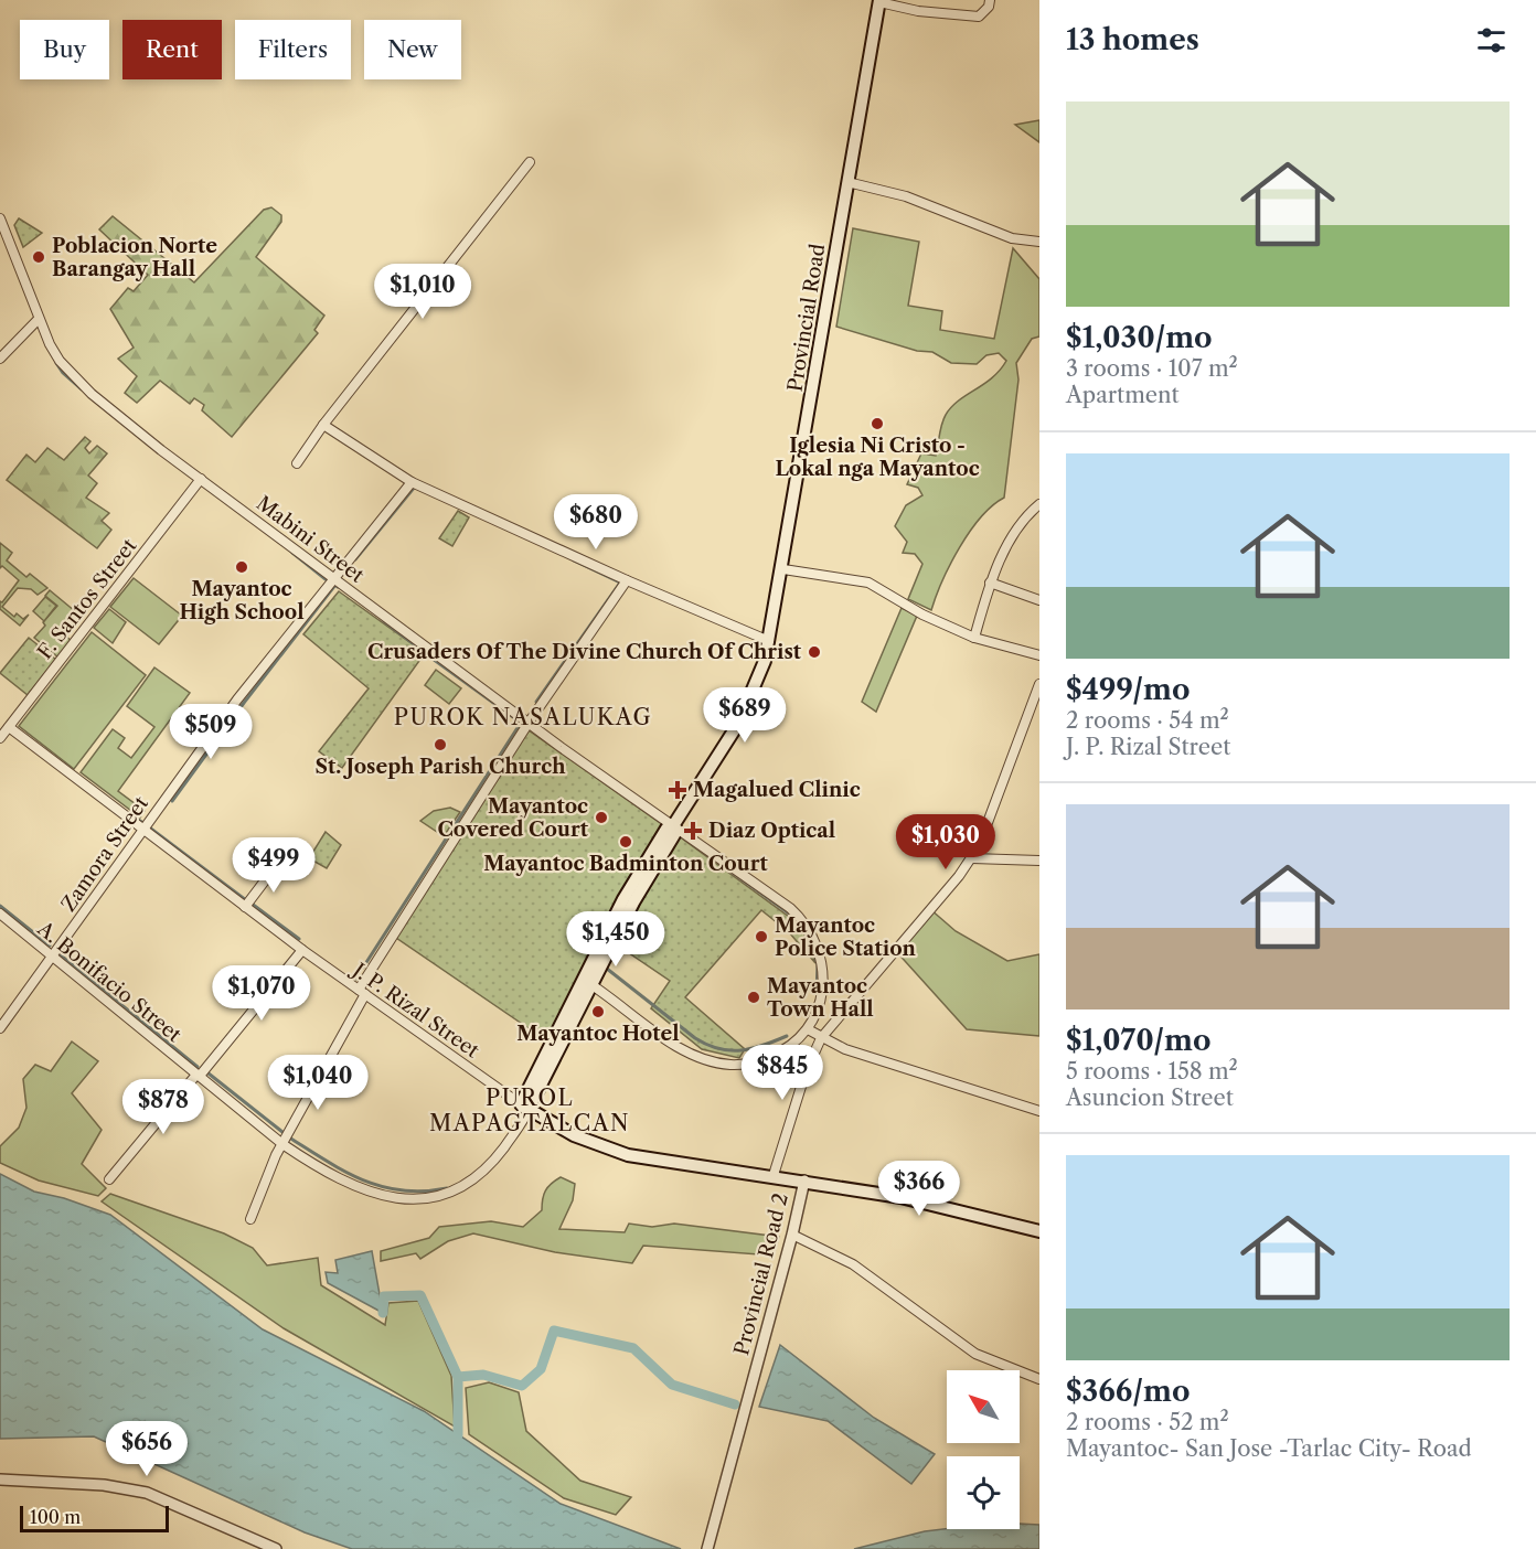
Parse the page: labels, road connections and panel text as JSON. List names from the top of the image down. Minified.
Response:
{"streets":{"main road":["Provincial Road","Provincial Road 2"],"street":["Mabini Street","F. Santos Street","Zamora Street","A. Bonifacio Street","J. P. Rizal Street"]},"crossings":[["Provincial Road","Mabini Street"],["Provincial Road","A. Bonifacio Street"],["Provincial Road","J. P. Rizal Street"],["Provincial Road","Provincial Road 2"],["Mabini Street","F. Santos Street"],["Mabini Street","Zamora Street"],["F. Santos Street","J. P. Rizal Street"],["Zamora Street","A. Bonifacio Street"],["Zamora Street","J. P. Rizal Street"],["A. Bonifacio Street","J. P. Rizal Street"],["A. Bonifacio Street","Provincial Road 2"],["J. P. Rizal Street","Provincial Road 2"]],"districts":["PUROK NASALUKAG","PUROL MAPAGTALCAN"],"places":{"other":["Poblacion Norte Barangay Hall","Iglesia Ni Cristo - Lokal nga Mayantoc","Mayantoc High School","Crusaders Of The Divine Church Of Christ","St. Joseph Parish Church","Mayantoc Covered Court","Mayantoc Badminton Court","Mayantoc Police Station","Mayantoc Town Hall","Mayantoc Hotel"],"health":["Magalued Clinic","Diaz Optical"]},"scale_bar":"100 m","north":"top left","page":{"heading":"13 homes","chip":["Buy","Rent","Filters","New"],"list":[{"name":"$1,030/mo","note":"3 rooms · 107 m² · Apartment"},{"name":"$499/mo","note":"2 rooms · 54 m² · J. P. Rizal Street"},{"name":"$1,070/mo","note":"5 rooms · 158 m² · Asuncion Street"},{"name":"$366/mo","note":"2 rooms · 52 m² · Mayantoc- San Jose -Tarlac City- Road"}],"price":["$1,010","$680","$689","$509","$1,030","$499","$1,450","$1,070","$845","$1,040","$878","$366","$656"],"scale":"100 m"}}
